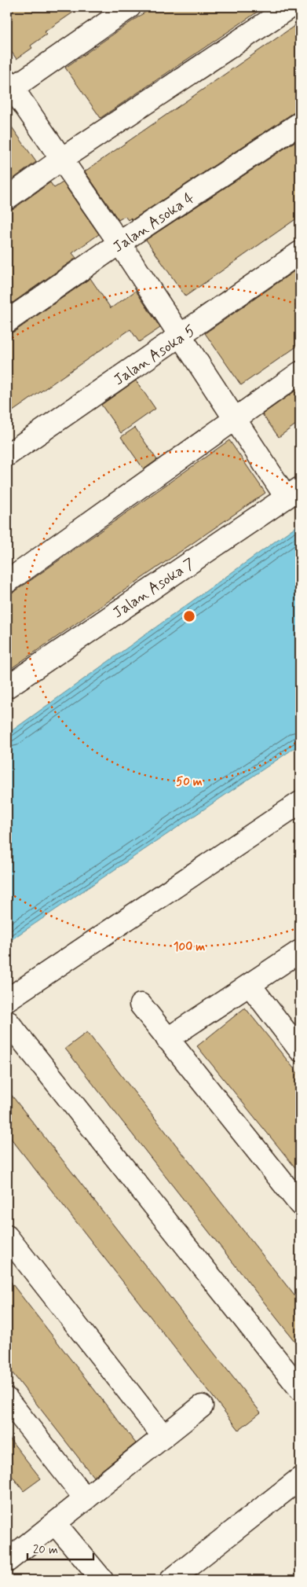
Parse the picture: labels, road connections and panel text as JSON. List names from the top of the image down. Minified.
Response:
{"streets":{"street":["Jalan Asoka 4","Jalan Asoka 5","Jalan Asoka 7"]},"scale_bar":"20 m","rings":["50 m","100 m"]}
